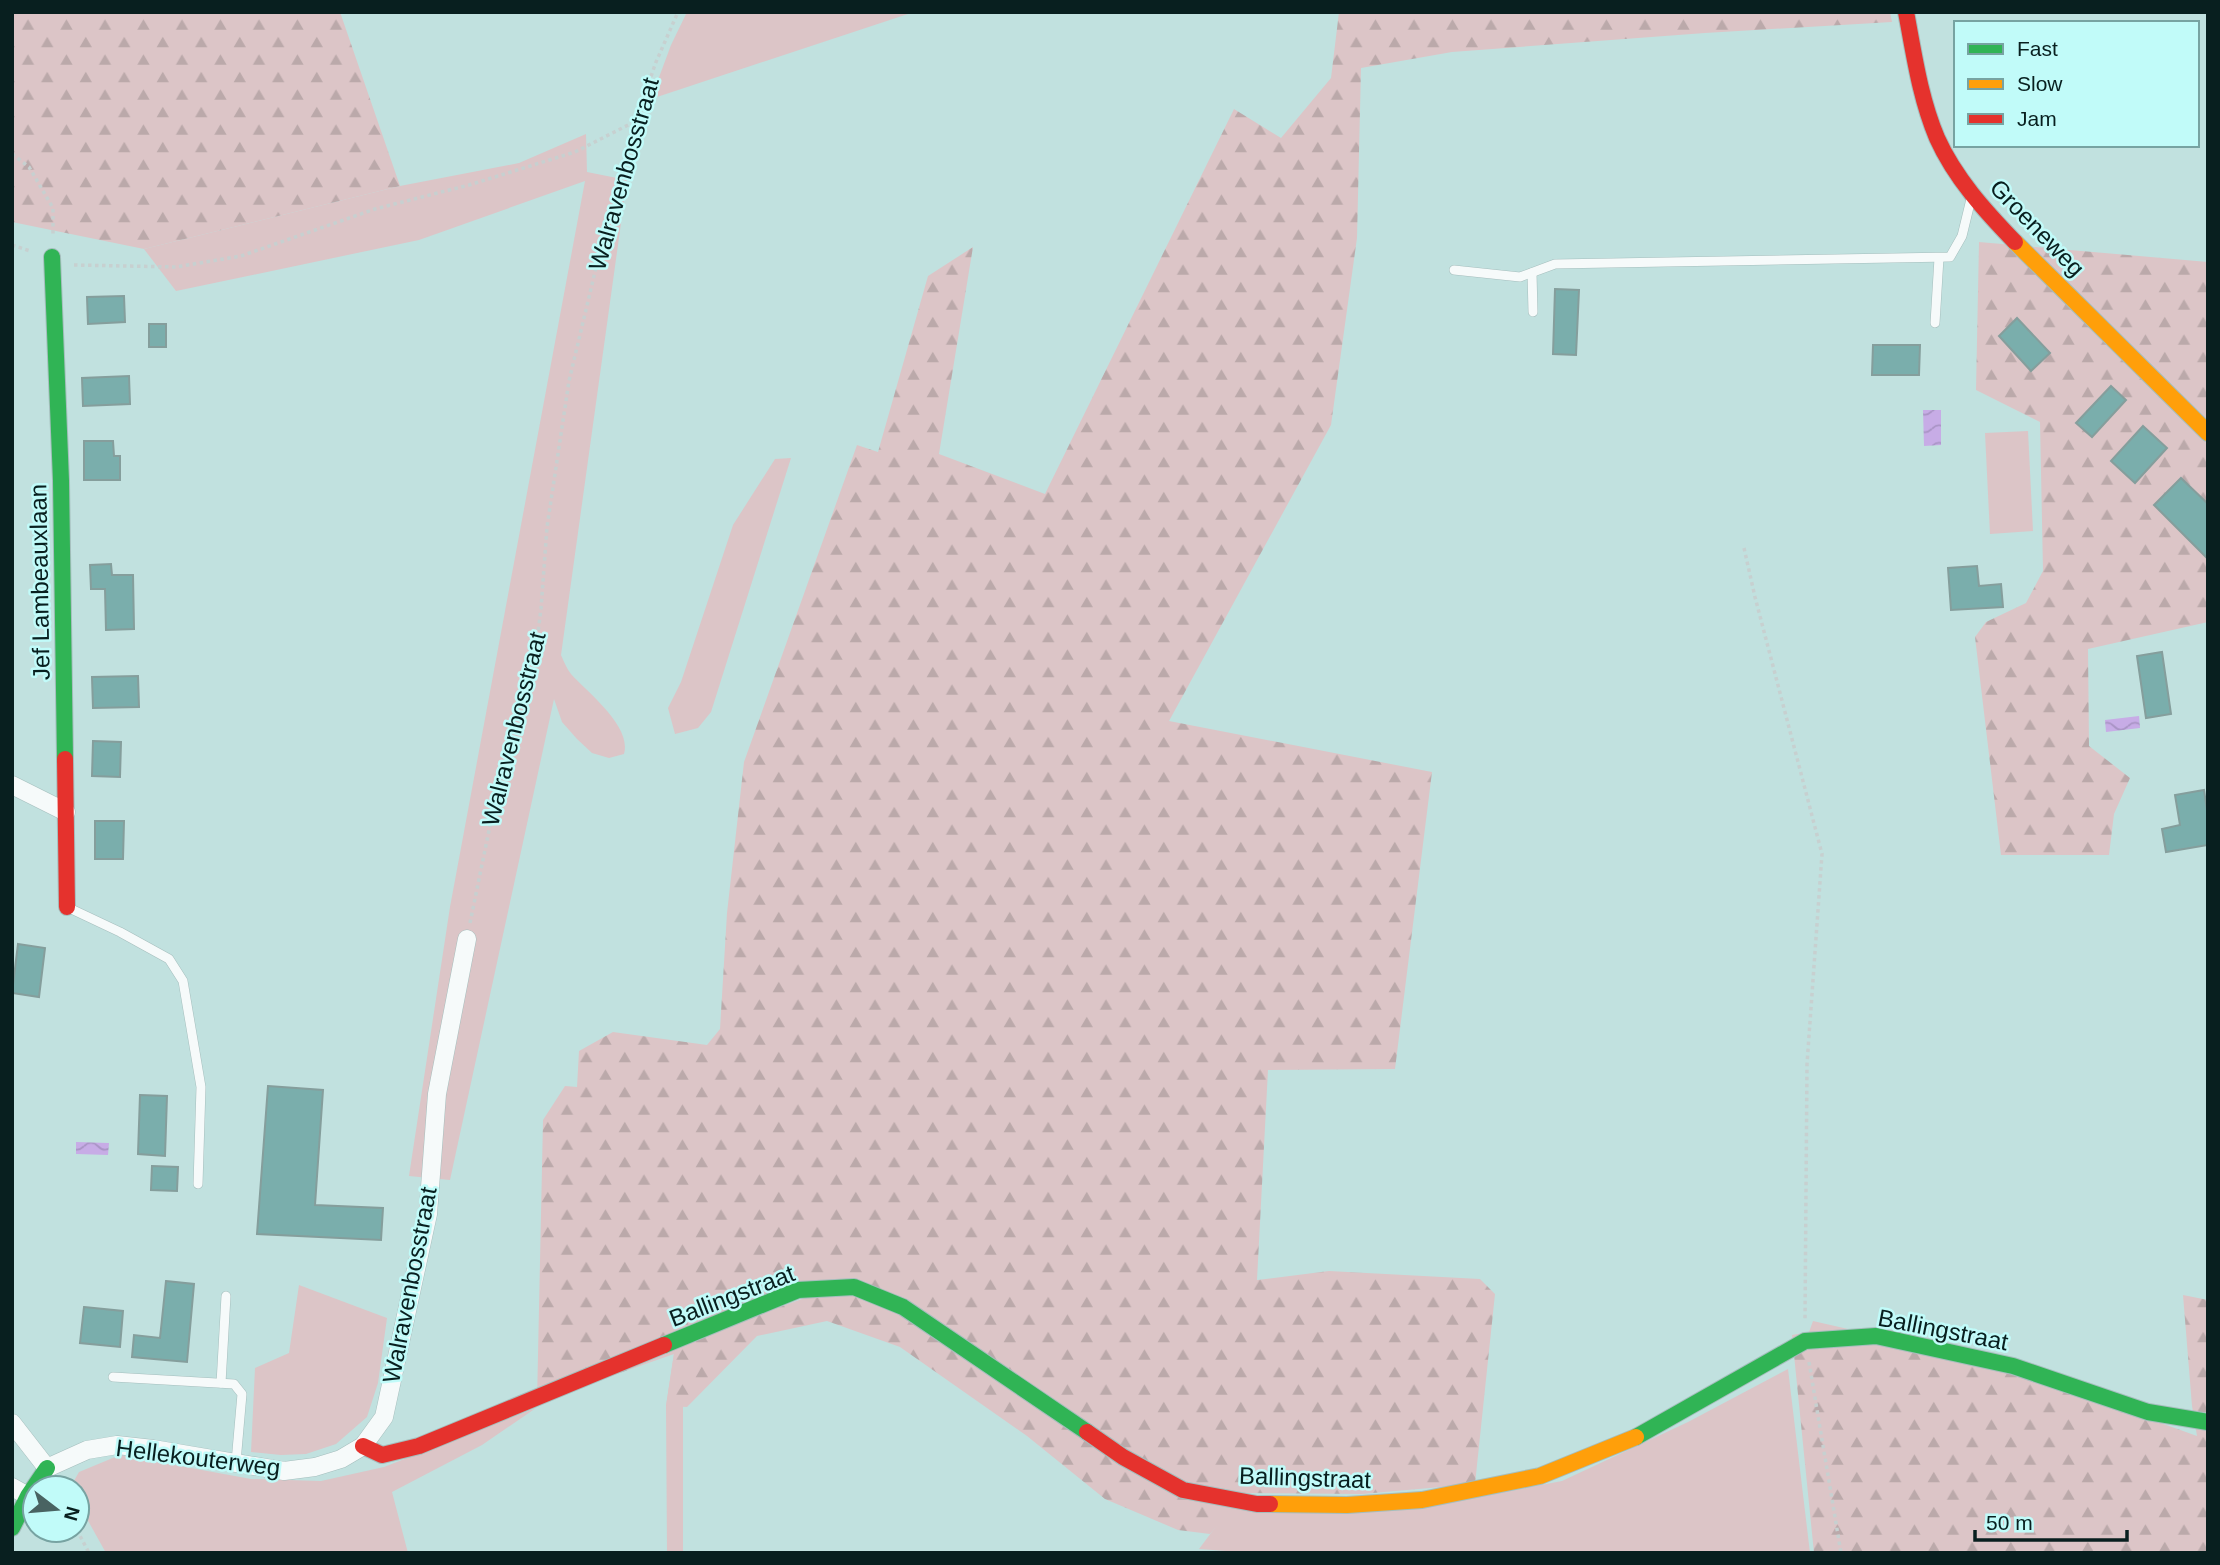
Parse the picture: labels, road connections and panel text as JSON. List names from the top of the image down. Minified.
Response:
{"streets":{"street":["Walravenbosstraat","Groeneweg","Jef Lambeauxlaan","Ballingstraat","Hellekouterweg"]},"crossings":[["Walravenbosstraat","Ballingstraat"],["Walravenbosstraat","Hellekouterweg"],["Ballingstraat","Hellekouterweg"]],"legend":["Fast","Slow","Jam"],"scale_bar":"50 m","north":"right"}
